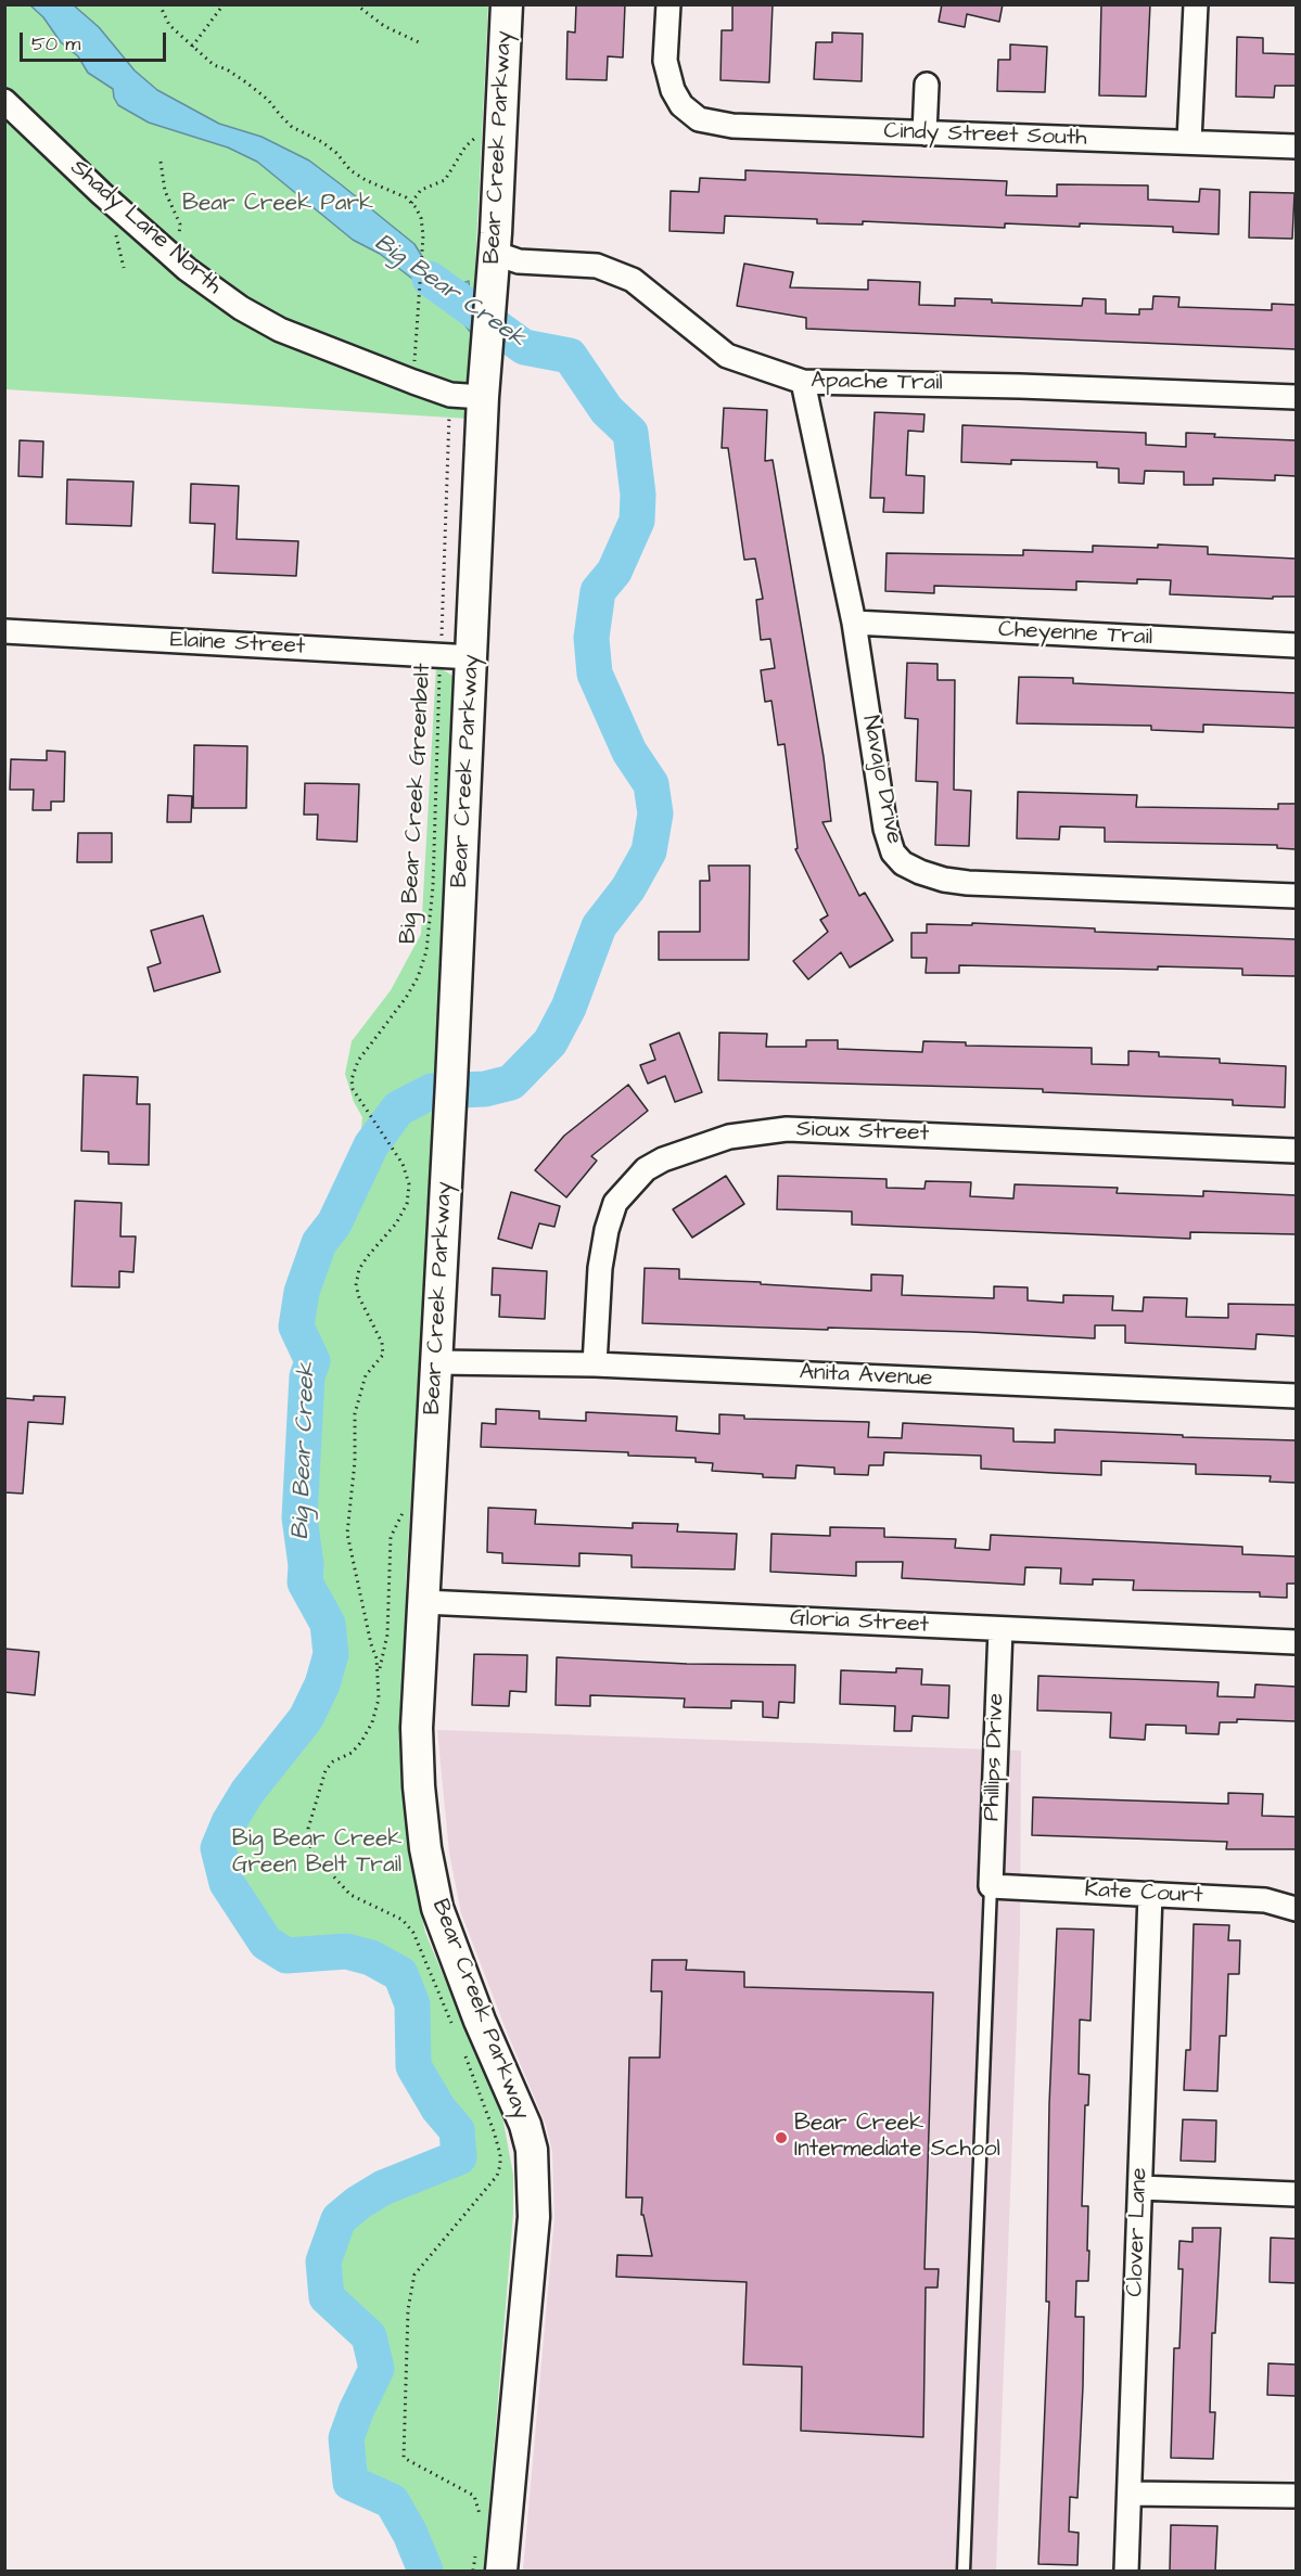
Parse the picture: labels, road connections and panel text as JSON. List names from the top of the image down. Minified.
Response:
{"streets":{"main road":["Bear Creek Parkway"],"street":["Cindy Street South","Shady Lane North","Apache Trail","Cheyenne Trail","Elaine Street","Navajo Drive","Sioux Street","Anita Avenue","Gloria Street","Phillips Drive","Kate Court","Clover Lane"],"path":["Big Bear Creek Greenbelt"]},"crossings":[["Bear Creek Parkway","Shady Lane North"],["Bear Creek Parkway","Apache Trail"],["Bear Creek Parkway","Elaine Street"],["Bear Creek Parkway","Anita Avenue"],["Bear Creek Parkway","Gloria Street"],["Shady Lane North","Big Bear Creek Greenbelt"],["Apache Trail","Navajo Drive"],["Cheyenne Trail","Navajo Drive"],["Elaine Street","Big Bear Creek Greenbelt"],["Sioux Street","Anita Avenue"],["Gloria Street","Phillips Drive"],["Phillips Drive","Kate Court"],["Kate Court","Clover Lane"]],"water":["Big Bear Creek"],"parks":["Bear Creek Park","Big Bear Creek Green Belt Trail"],"places":["Bear Creek Intermediate School"],"scale_bar":"50 m"}
